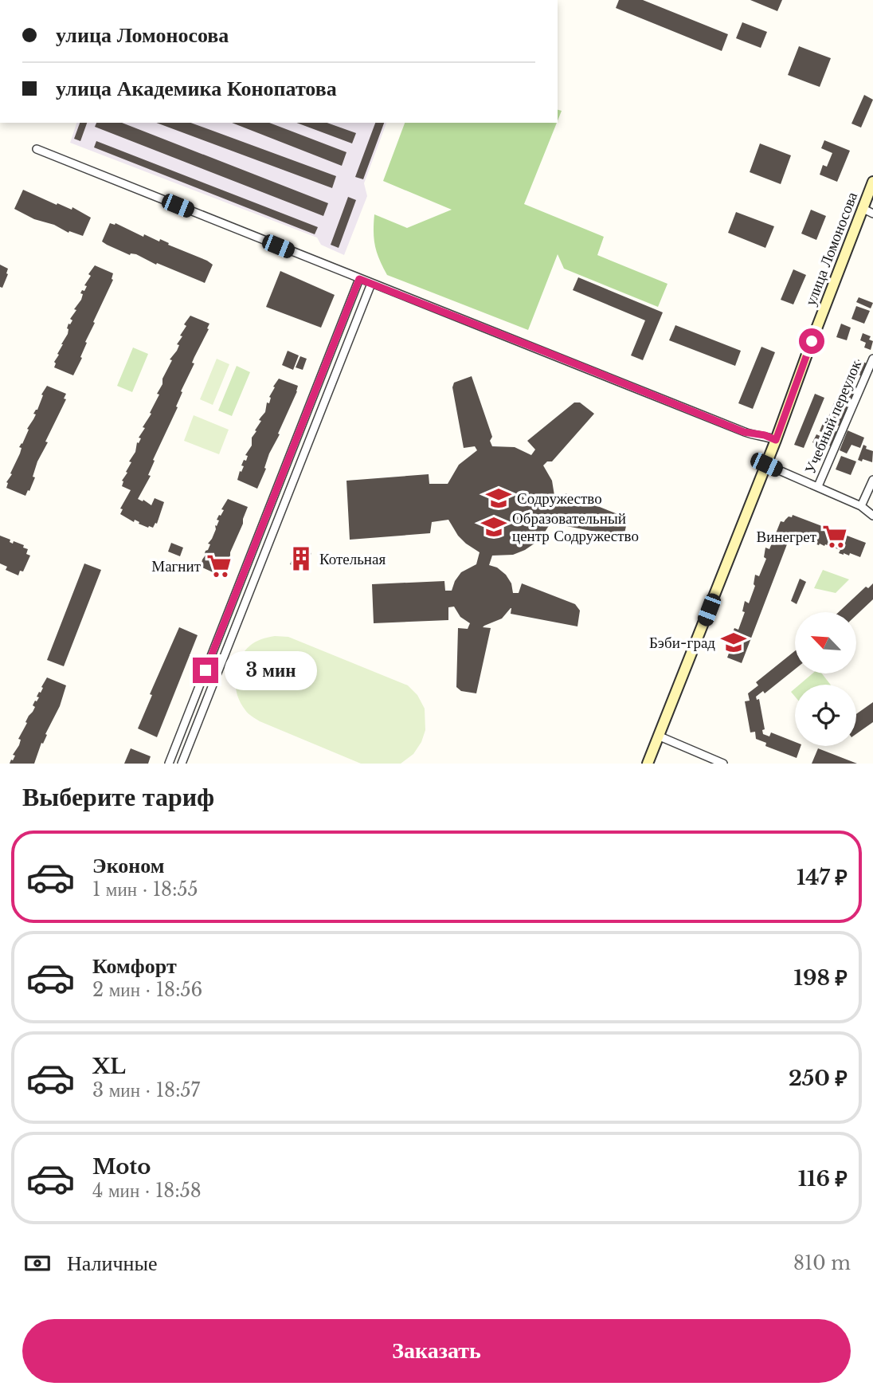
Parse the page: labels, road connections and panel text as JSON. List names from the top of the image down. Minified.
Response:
{"streets":{"main road":["улица Ломоносова"],"street":["Учебный переулок"]},"places":{"school or university":["Содружество","Образовательный центр Содружество","Бэби-град"],"supermarket":["Винегрет","Магнит"],"building":["Котельная"]},"north":"top left","page":{"banner":["улица Ломоносова","улица Академика Конопатова"],"bubble":"3 мин","heading":"Выберите тариф","list":[{"name":"Эконом","note":"1 мин · 18:55","value":"147 ₽"},{"name":"Комфорт","note":"2 мин · 18:56","value":"198 ₽"},{"name":"XL","note":"3 мин · 18:57","value":"250 ₽"},{"name":"Moto","note":"4 мин · 18:58","value":"116 ₽"}],"pay":["Наличные","810 m"],"buttons":"Заказать"}}
